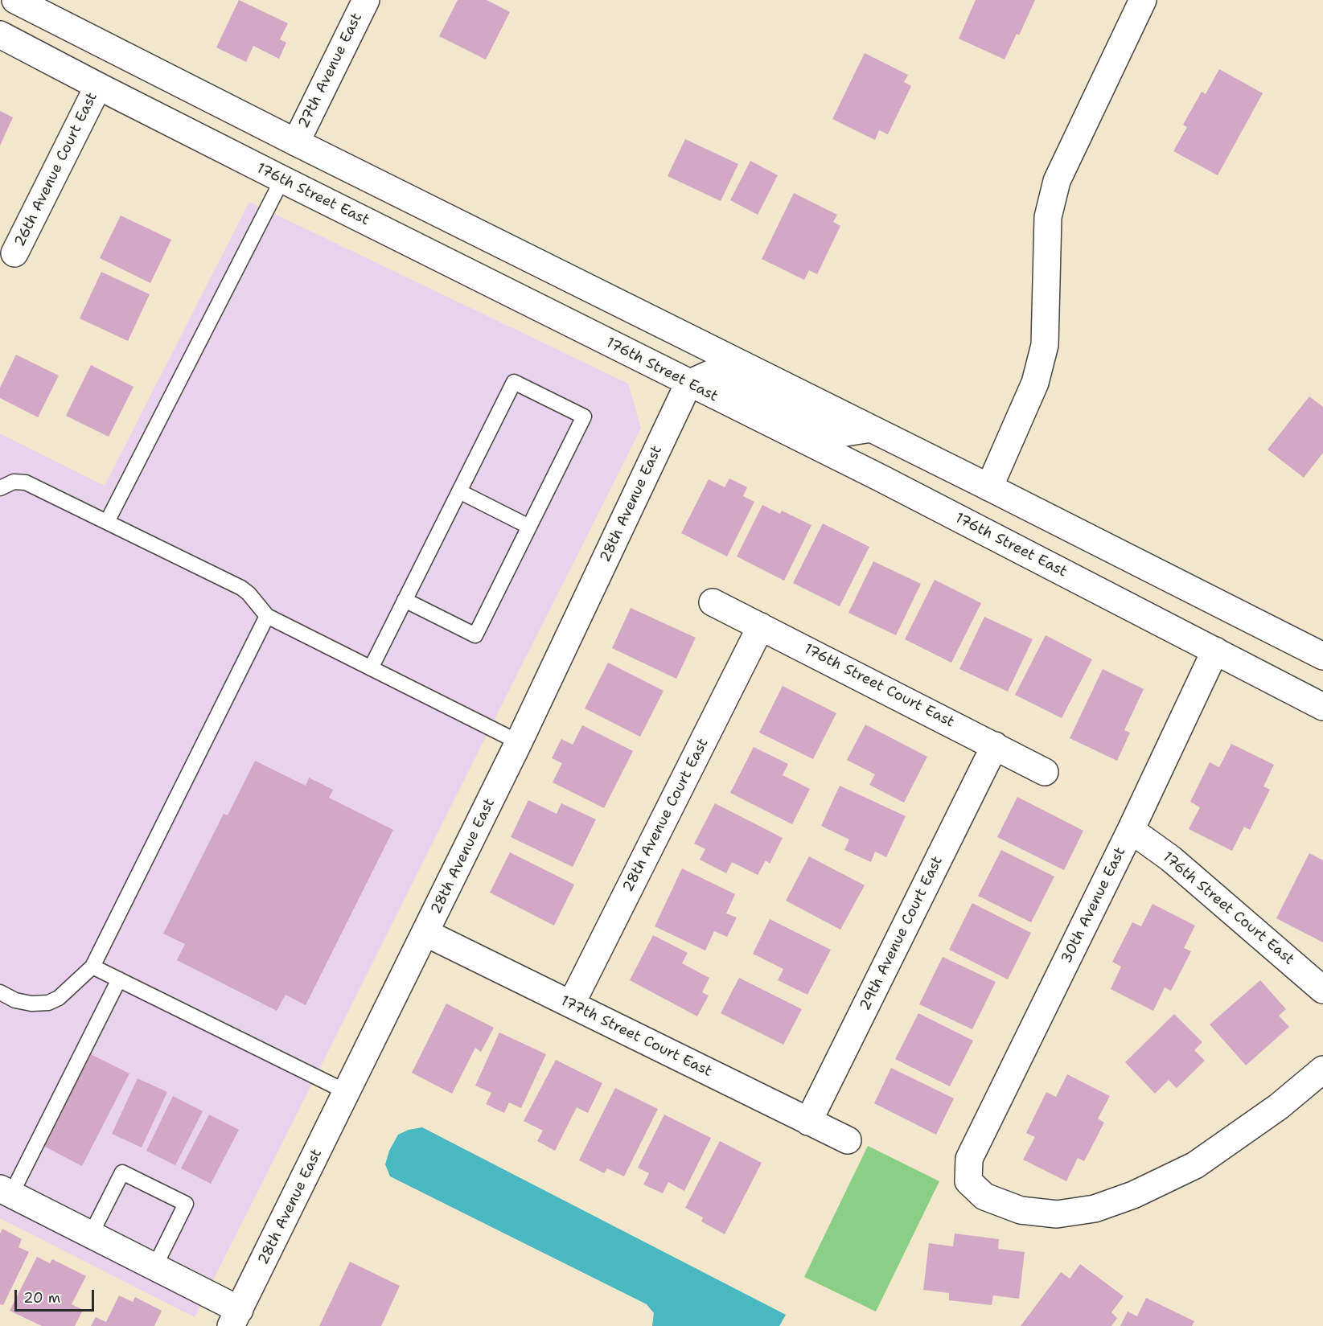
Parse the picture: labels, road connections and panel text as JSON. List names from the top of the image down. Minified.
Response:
{"streets":{"street":["27th Avenue East","26th Avenue Court East","176th Street East","28th Avenue East","176th Street Court East","28th Avenue Court East","30th Avenue East","29th Avenue Court East","177th Street Court East"]},"crossings":[["26th Avenue Court East","176th Street East"],["176th Street East","28th Avenue East"],["176th Street East","30th Avenue East"],["28th Avenue East","177th Street Court East"],["176th Street Court East","28th Avenue Court East"],["176th Street Court East","30th Avenue East"],["176th Street Court East","29th Avenue Court East"],["28th Avenue Court East","177th Street Court East"],["29th Avenue Court East","177th Street Court East"]],"scale_bar":"20 m"}
